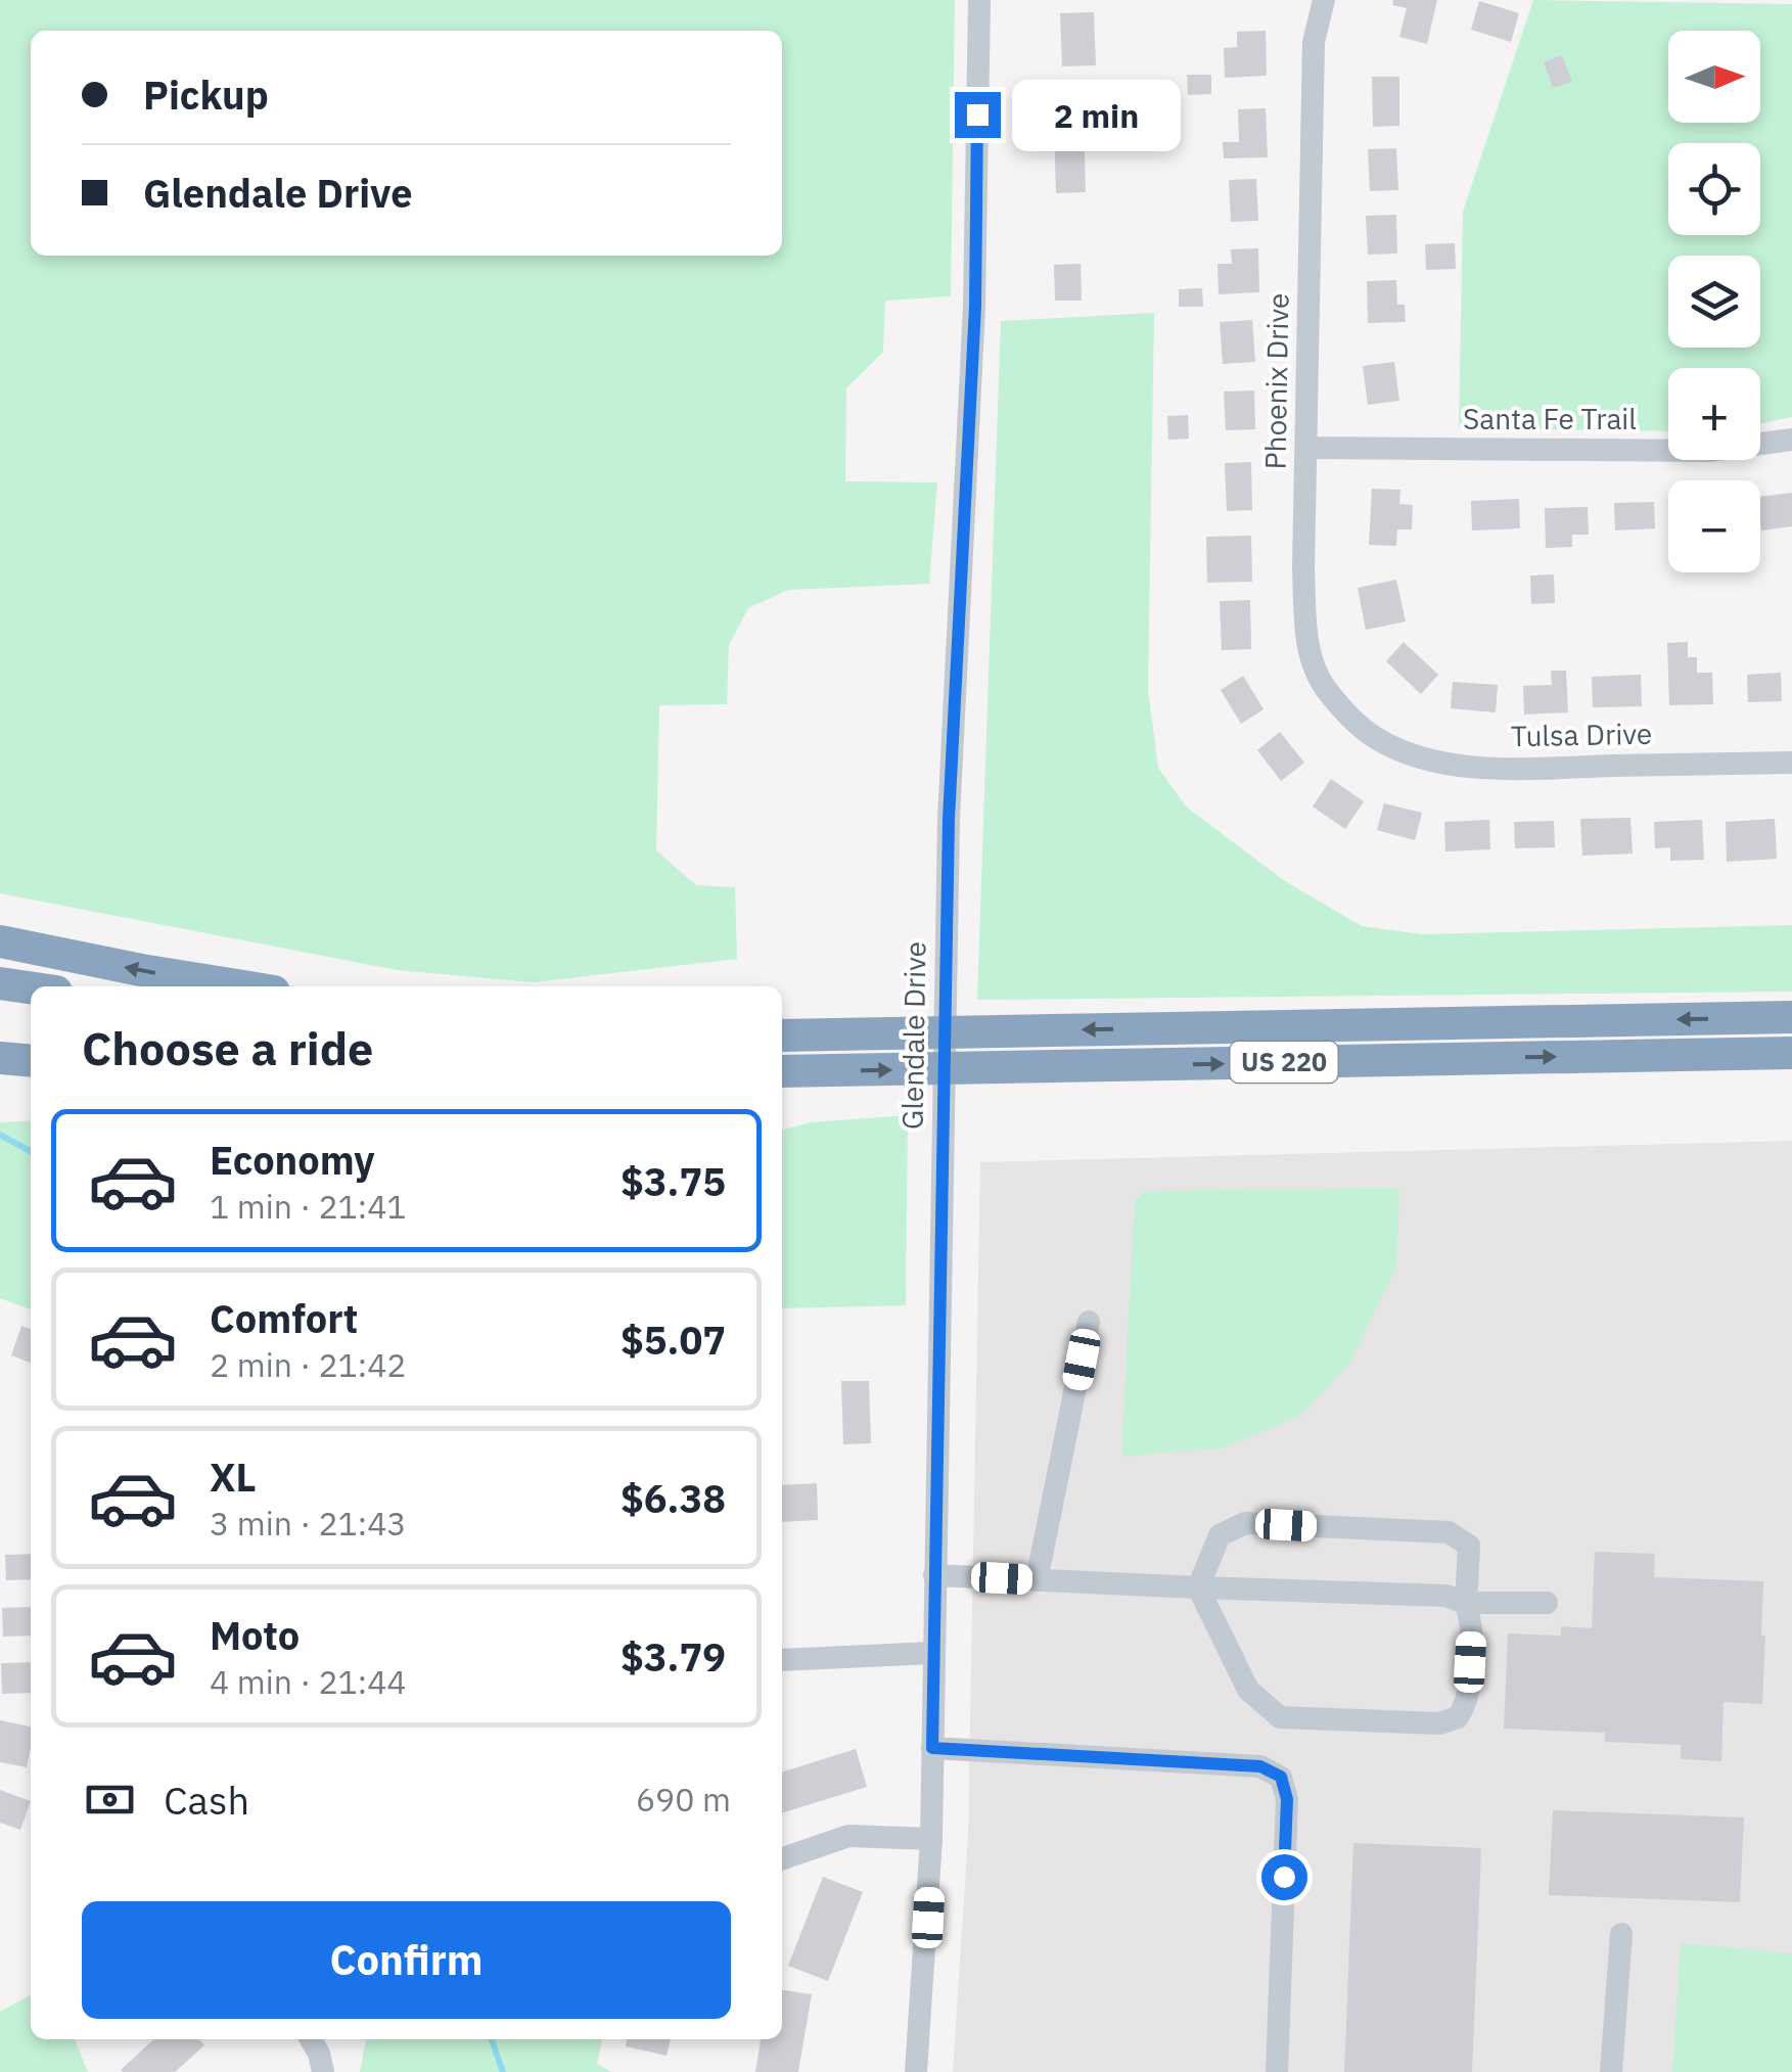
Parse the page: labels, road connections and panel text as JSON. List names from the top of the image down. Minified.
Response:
{"streets":{"highway":["US 220"],"street":["Phoenix Drive","Santa Fe Trail","Tulsa Drive","Glendale Drive"]},"crossings":[["Phoenix Drive","Santa Fe Trail"],["Phoenix Drive","Tulsa Drive"]],"north":"right","page":{"map_buttons":["+","−"],"banner":["Pickup","Glendale Drive"],"bubble":"2 min","heading":"Choose a ride","list":[{"name":"Economy","note":"1 min · 21:41","value":"$3.75"},{"name":"Comfort","note":"2 min · 21:42","value":"$5.07"},{"name":"XL","note":"3 min · 21:43","value":"$6.38"},{"name":"Moto","note":"4 min · 21:44","value":"$3.79"}],"pay":["Cash","690 m"],"buttons":"Confirm"}}
